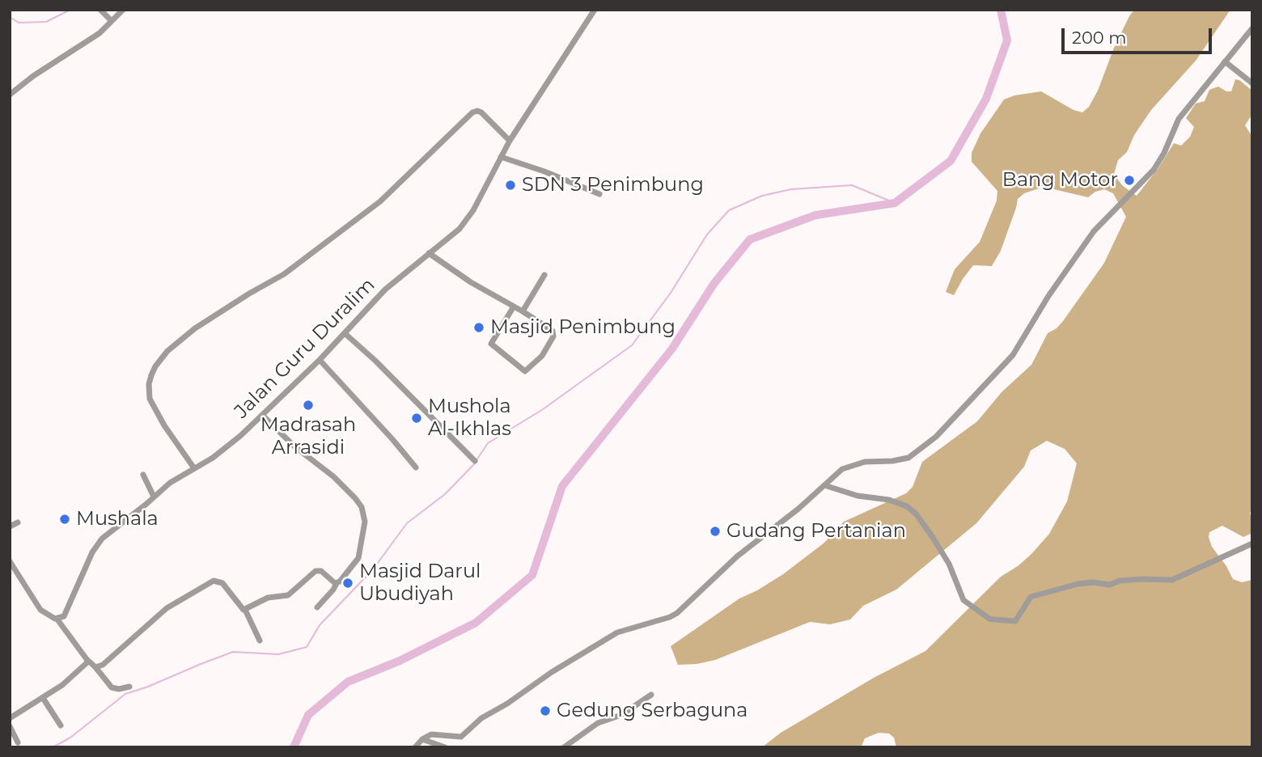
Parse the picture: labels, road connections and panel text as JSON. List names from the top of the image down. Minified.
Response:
{"streets":{"street":["Jalan Guru Duralim"]},"places":["Bang Motor","SDN 3 Penimbung","Masjid Penimbung","Madrasah Arrasidi","Mushola Al-Ikhlas","Mushala","Gudang Pertanian","Masjid Darul Ubudiyah","Gedung Serbaguna"],"scale_bar":"200 m"}
